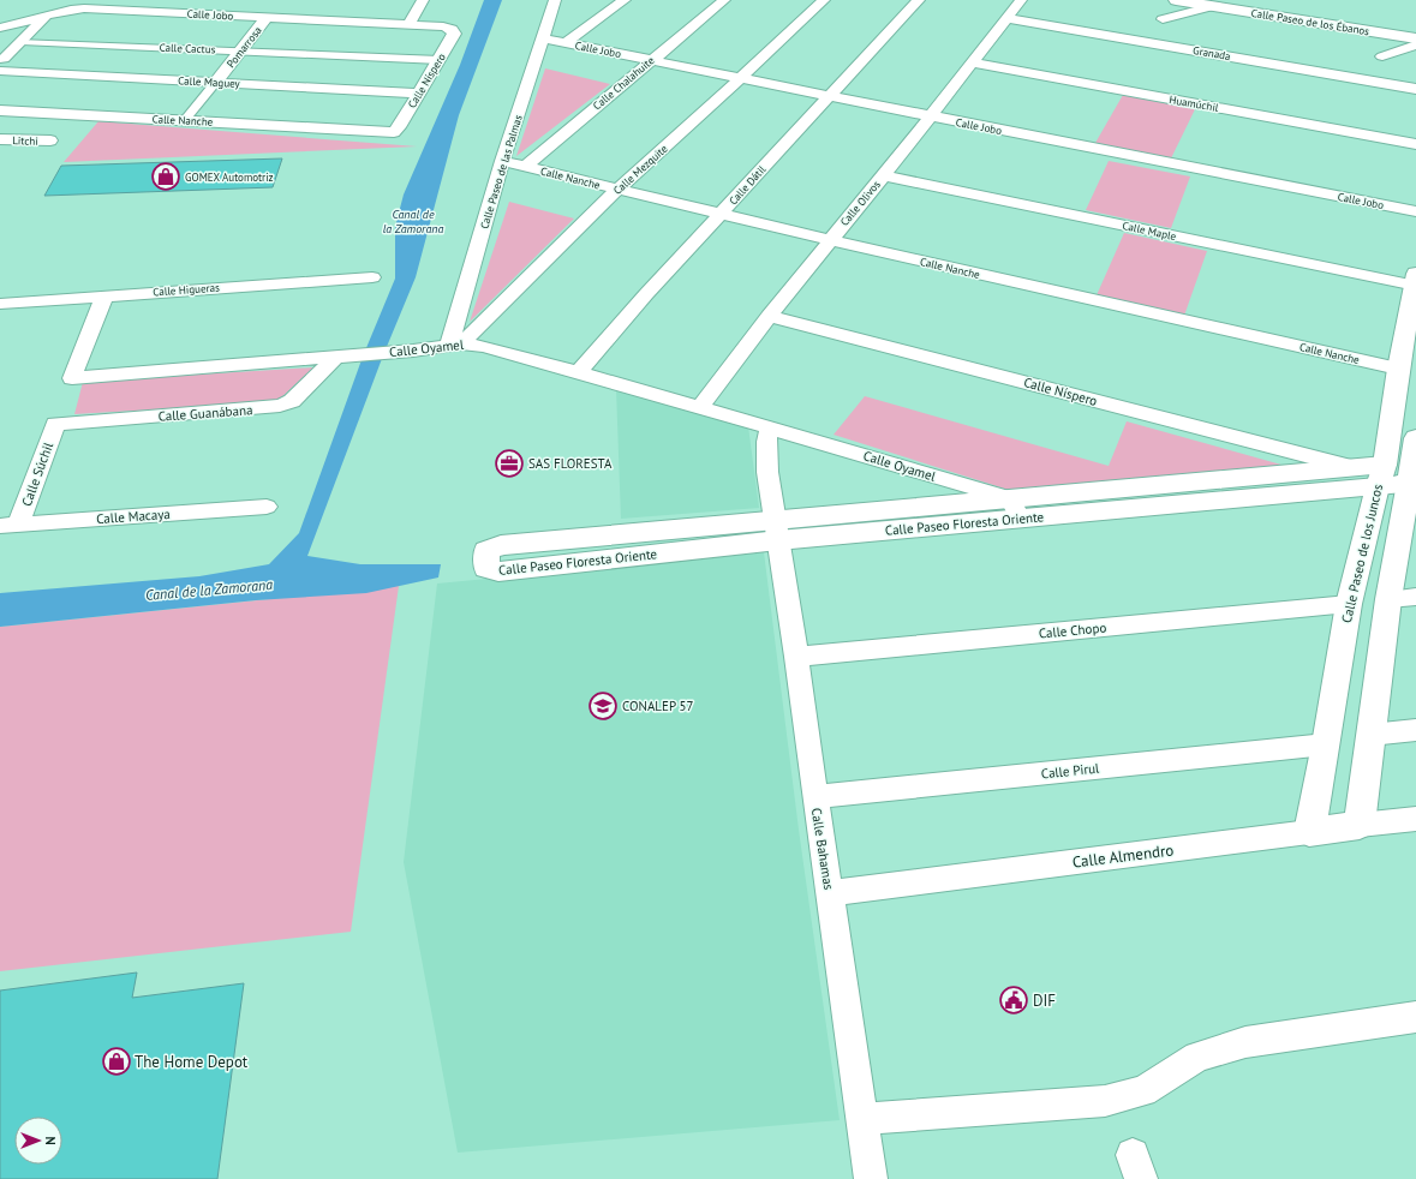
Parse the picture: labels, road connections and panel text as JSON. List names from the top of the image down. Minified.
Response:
{"streets":{"street":["Calle Jobo","Calle Paseo de los Ébanos","Pomarrosa","Calle Cactus","Granada","Calle Níspero","Calle Maguey","Calle Chalahuite","Huamúchil","Calle Nanche","Litchi","Calle Mezquite","Calle Paseo de las Palmas","Calle Dátil","Calle Olivos","Calle Maple","Calle Higueras","Calle Oyamel","Calle Guanábana","Calle Súchil","Calle Macaya","Calle Paseo Floresta Oriente","Calle Paseo de los Juncos","Calle Chopo","Calle Pirul","Calle Bahamas","Calle Almendro"]},"crossings":[["Calle Jobo","Pomarrosa"],["Calle Jobo","Calle Níspero"],["Calle Jobo","Calle Chalahuite"],["Calle Jobo","Calle Mezquite"],["Calle Jobo","Calle Paseo de las Palmas"],["Calle Jobo","Calle Dátil"],["Calle Jobo","Calle Olivos"],["Pomarrosa","Calle Cactus"],["Pomarrosa","Calle Maguey"],["Pomarrosa","Calle Nanche"],["Calle Cactus","Calle Níspero"],["Granada","Calle Olivos"],["Calle Níspero","Calle Maguey"],["Calle Níspero","Calle Nanche"],["Calle Níspero","Calle Olivos"],["Calle Níspero","Calle Paseo Floresta Oriente"],["Calle Chalahuite","Calle Nanche"],["Huamúchil","Calle Olivos"],["Calle Nanche","Calle Mezquite"],["Calle Nanche","Calle Paseo de las Palmas"],["Calle Nanche","Calle Dátil"],["Calle Nanche","Calle Olivos"],["Calle Nanche","Calle Paseo de los Juncos"],["Calle Mezquite","Calle Paseo de las Palmas"],["Calle Mezquite","Calle Oyamel"],["Calle Paseo de las Palmas","Calle Oyamel"],["Calle Dátil","Calle Oyamel"],["Calle Olivos","Calle Maple"],["Calle Olivos","Calle Oyamel"],["Calle Maple","Calle Paseo de los Juncos"],["Calle Higueras","Calle Oyamel"],["Calle Oyamel","Calle Guanábana"],["Calle Oyamel","Calle Paseo Floresta Oriente"],["Calle Guanábana","Calle Súchil"],["Calle Súchil","Calle Macaya"],["Calle Paseo Floresta Oriente","Calle Paseo de los Juncos"],["Calle Paseo Floresta Oriente","Calle Bahamas"],["Calle Paseo de los Juncos","Calle Chopo"],["Calle Paseo de los Juncos","Calle Pirul"],["Calle Paseo de los Juncos","Calle Almendro"],["Calle Chopo","Calle Bahamas"],["Calle Pirul","Calle Bahamas"],["Calle Bahamas","Calle Almendro"]],"water":["Canal de la Zamorana"],"places":{"shop":["GOMEX Automotriz","The Home Depot"],"office":["SAS FLORESTA"],"school or university":["CONALEP 57"],"public building":["DIF"]},"north":"right"}
